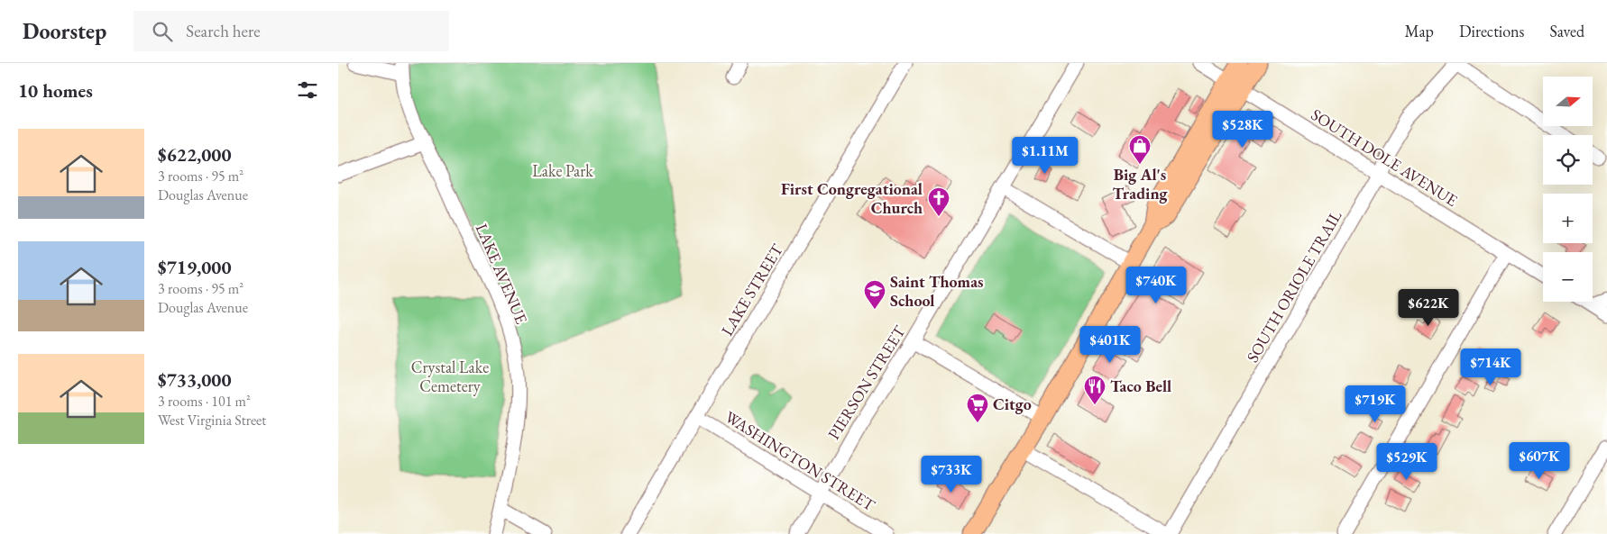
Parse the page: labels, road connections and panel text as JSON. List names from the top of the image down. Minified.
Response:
{"streets":{"street":["SOUTH DOLE AVENUE","LAKE AVENUE","SOUTH ORIOLE TRAIL","LAKE STREET","PIERSON STREET","WASHINGTON STREET"]},"crossings":[["SOUTH DOLE AVENUE","SOUTH ORIOLE TRAIL"],["LAKE STREET","WASHINGTON STREET"],["PIERSON STREET","WASHINGTON STREET"]],"parks":["Lake Park","Crystal Lake Cemetery"],"places":{"shop":["Big Al's Trading"],"church":["First Congregational Church"],"school or university":["Saint Thomas School"],"restaurant":["Taco Bell"],"supermarket":["Citgo"]},"north":"right","page":{"header":"Doorstep","search":"Search here","nav":["Map","Directions","Saved"],"heading":"10 homes","map_buttons":["+","−"],"price":["$528K","$1.11M","$740K","$622K","$401K","$714K","$719K","$607K","$529K","$733K"],"list":[{"name":"$622,000","note":"3 rooms · 95 m² · Douglas Avenue"},{"name":"$719,000","note":"3 rooms · 95 m² · Douglas Avenue"},{"name":"$733,000","note":"3 rooms · 101 m² · West Virginia Street"}]}}
